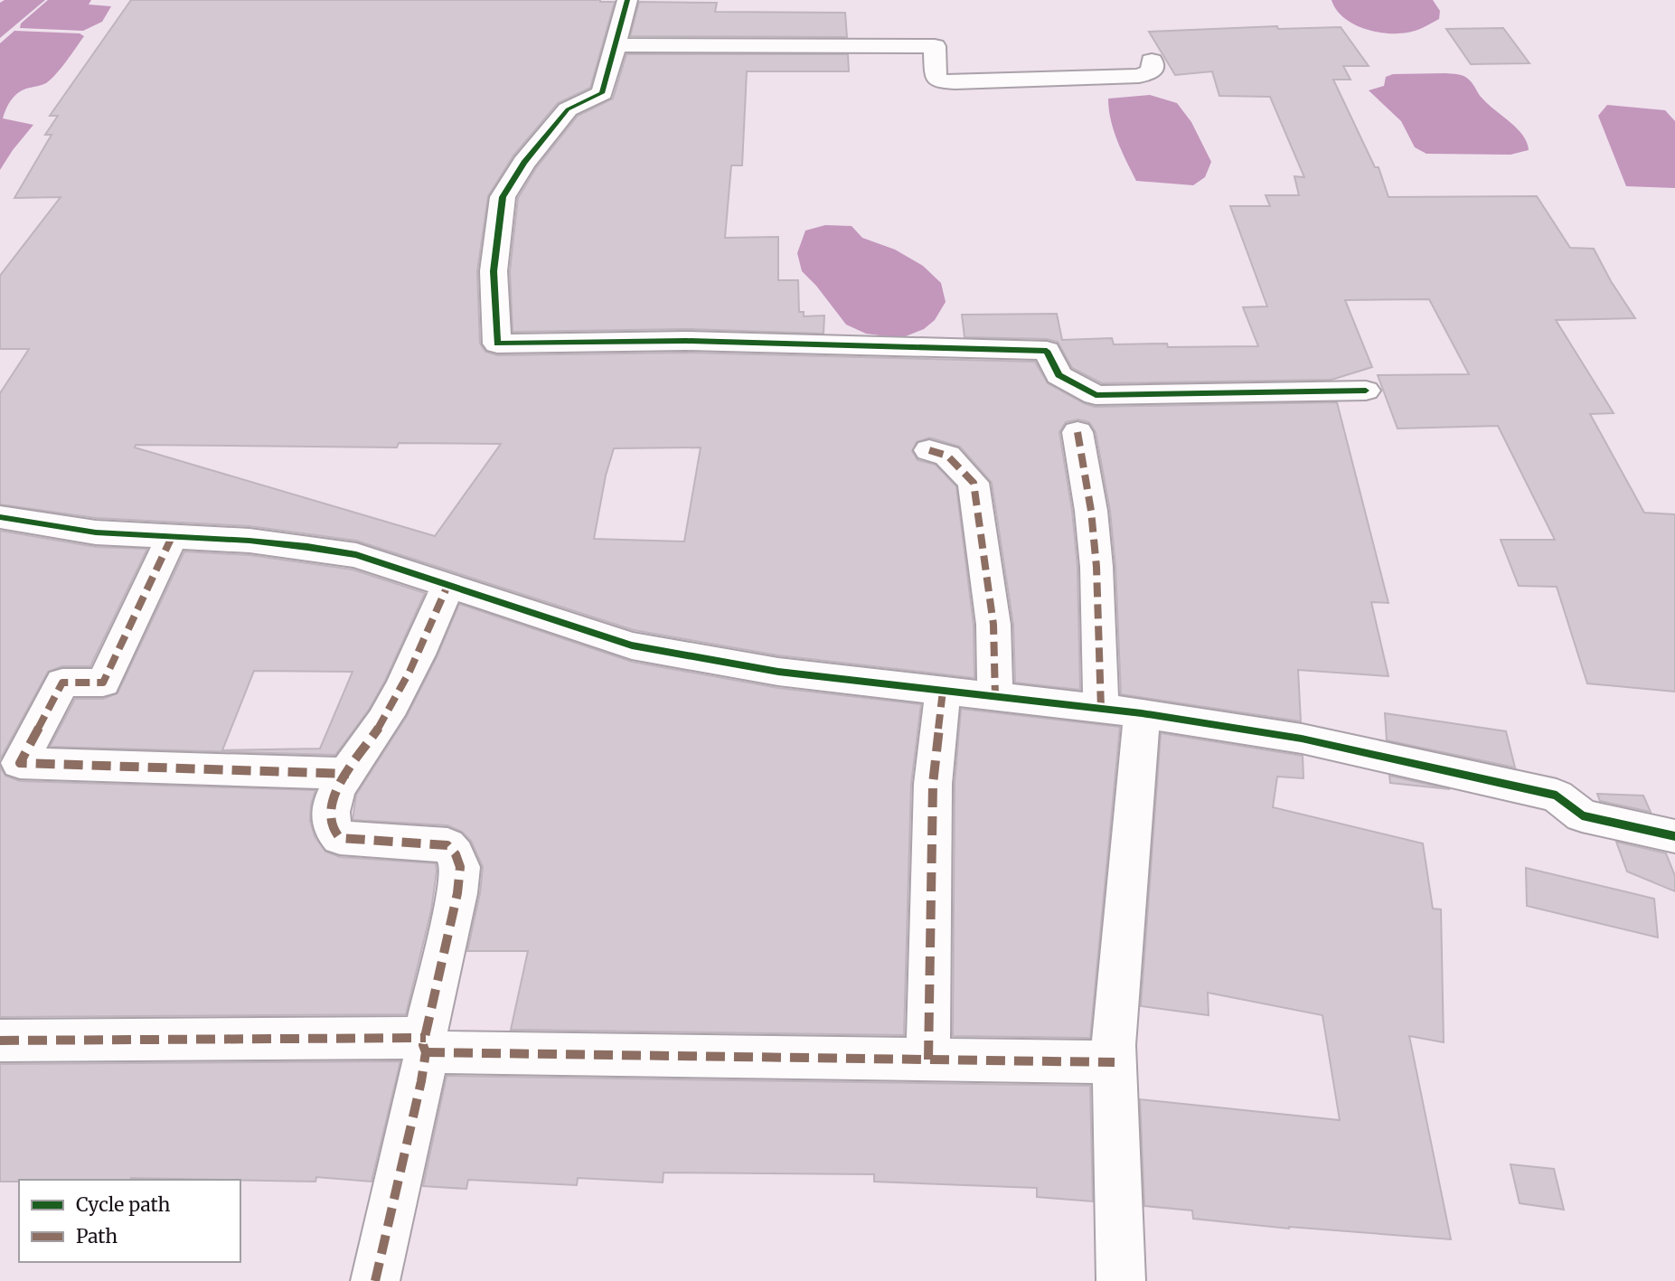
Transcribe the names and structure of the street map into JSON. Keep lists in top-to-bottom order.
{
  "legend": ["Cycle path", "Path"]
}
